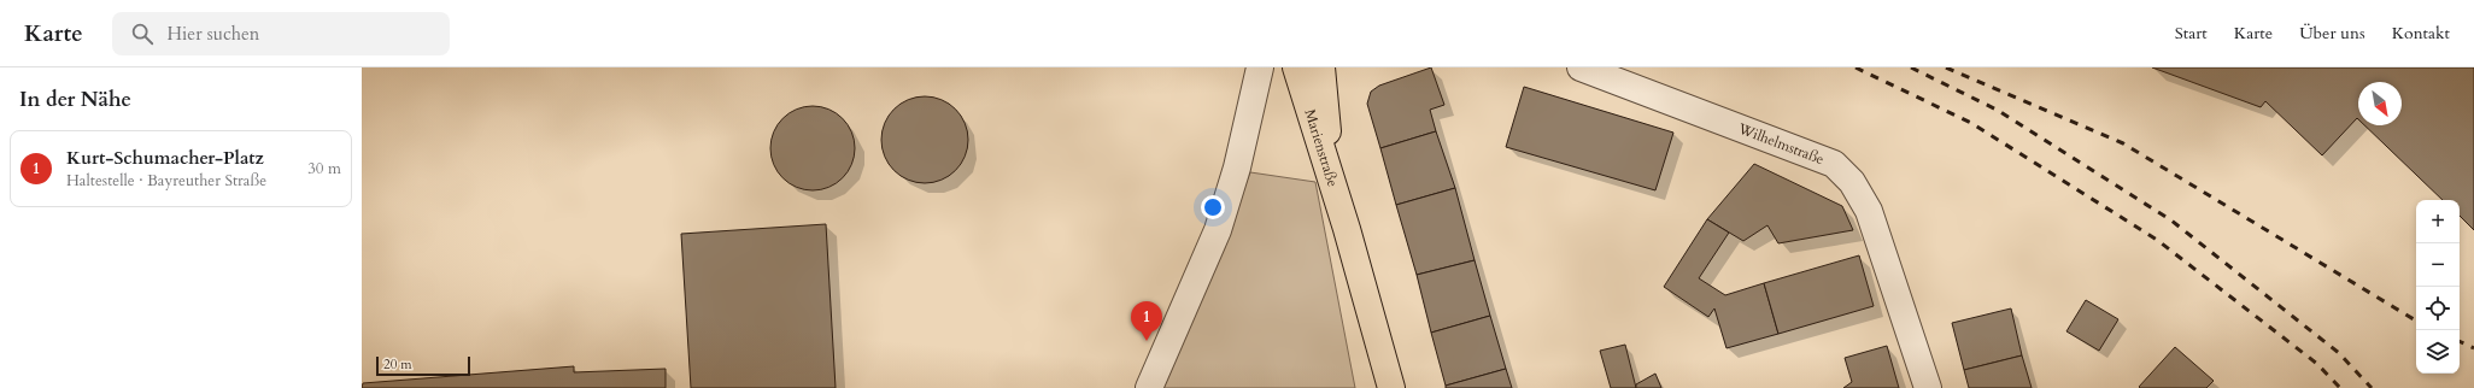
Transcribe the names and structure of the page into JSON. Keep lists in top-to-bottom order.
{
  "streets": {
    "main road": ["Marienstraße"],
    "street": ["Wilhelmstraße"]
  },
  "scale_bar": "20 m",
  "north": "bottom right",
  "page": {
    "header": "Karte",
    "search": "Hier suchen",
    "nav": [
      "Start",
      "Karte",
      "Über uns",
      "Kontakt"
    ],
    "heading": "In der Nähe",
    "list": [
      {
        "mark": "1",
        "name": "Kurt-Schumacher-Platz",
        "note": "Haltestelle · Bayreuther Straße",
        "value": "30 m"
      }
    ],
    "map_buttons": ["+", "−"],
    "pins": "1",
    "scale": "20 m"
  }
}
